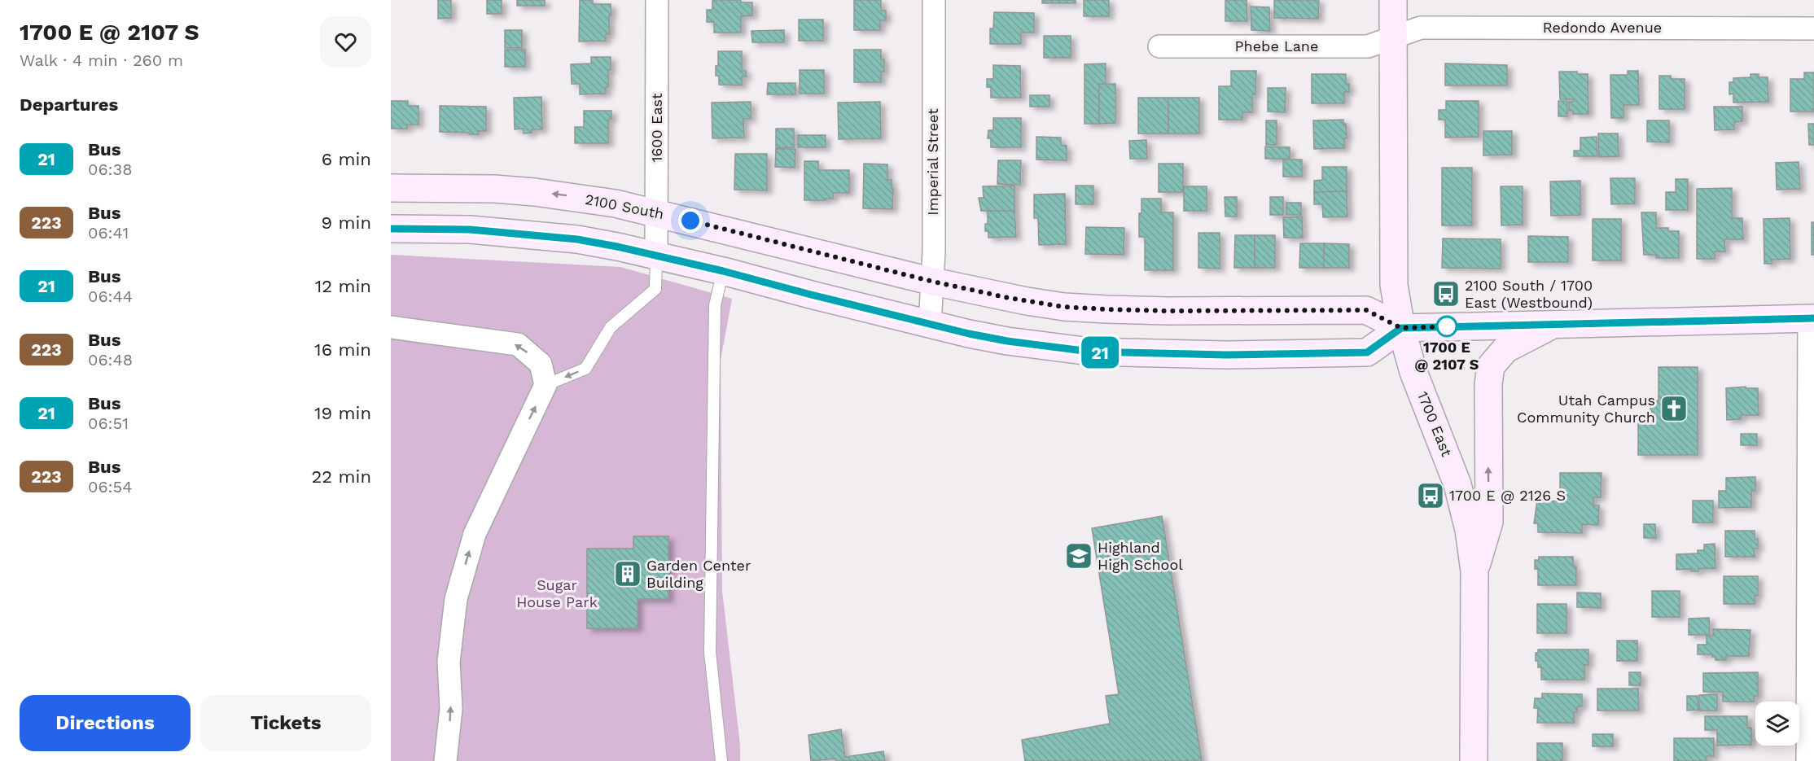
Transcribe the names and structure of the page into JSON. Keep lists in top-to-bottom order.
{
  "streets": {
    "main road": ["2100 South", "1700 East"],
    "street": [
      "Redondo Avenue",
      "Phebe Lane",
      "1600 East",
      "Imperial Street"
    ]
  },
  "crossings": [
    ["Redondo Avenue", "Phebe Lane"],
    ["Redondo Avenue", "1700 East"],
    ["Phebe Lane", "1700 East"],
    ["1600 East", "2100 South"],
    ["Imperial Street", "2100 South"],
    ["2100 South", "1700 East"]
  ],
  "parks": ["Sugar House Park"],
  "places": {
    "bus stop": ["2100 South / 1700 East (Westbound)", "1700 E @ 2126 S"],
    "other": ["1700 E @ 2107 S"],
    "church": ["Utah Campus Community Church"],
    "school or university": ["Highland High School"],
    "building": ["Garden Center Building"]
  },
  "lines": ["bus line 21"],
  "page": {
    "heading": [
      ["1700 E @ 2107 S", "Walk · 4 min · 260 m"],
      "Departures"
    ],
    "on_map": "21",
    "list": [
      {
        "mark": "21",
        "name": "Bus",
        "note": "06:38",
        "value": "6 min"
      },
      {
        "mark": "223",
        "name": "Bus",
        "note": "06:41",
        "value": "9 min"
      },
      {
        "mark": "21",
        "name": "Bus",
        "note": "06:44",
        "value": "12 min"
      },
      {
        "mark": "223",
        "name": "Bus",
        "note": "06:48",
        "value": "16 min"
      },
      {
        "mark": "21",
        "name": "Bus",
        "note": "06:51",
        "value": "19 min"
      },
      {
        "mark": "223",
        "name": "Bus",
        "note": "06:54",
        "value": "22 min"
      }
    ],
    "buttons": ["Directions", "Tickets"]
  }
}
